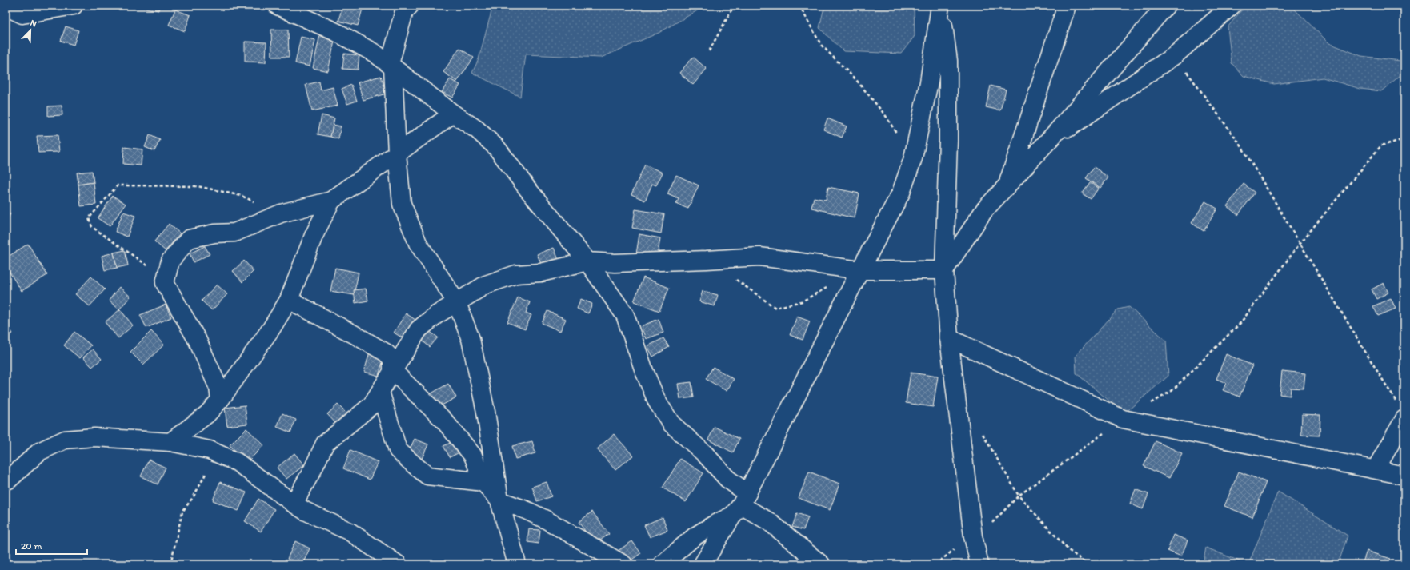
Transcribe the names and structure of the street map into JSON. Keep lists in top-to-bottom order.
{
  "scale_bar": "20 m",
  "north": "top right"
}
